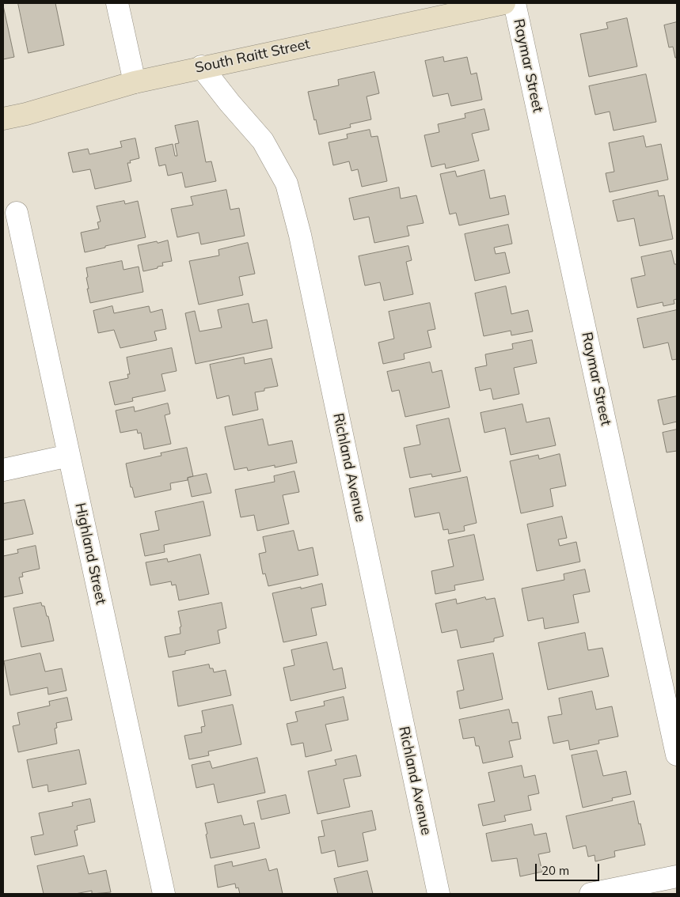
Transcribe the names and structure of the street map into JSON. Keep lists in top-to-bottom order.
{
  "streets": {
    "street": [
      "South Raitt Street",
      "Raymar Street",
      "Richland Avenue",
      "Highland Street"
    ]
  },
  "crossings": [
    ["South Raitt Street", "Richland Avenue"]
  ],
  "scale_bar": "20 m"
}
